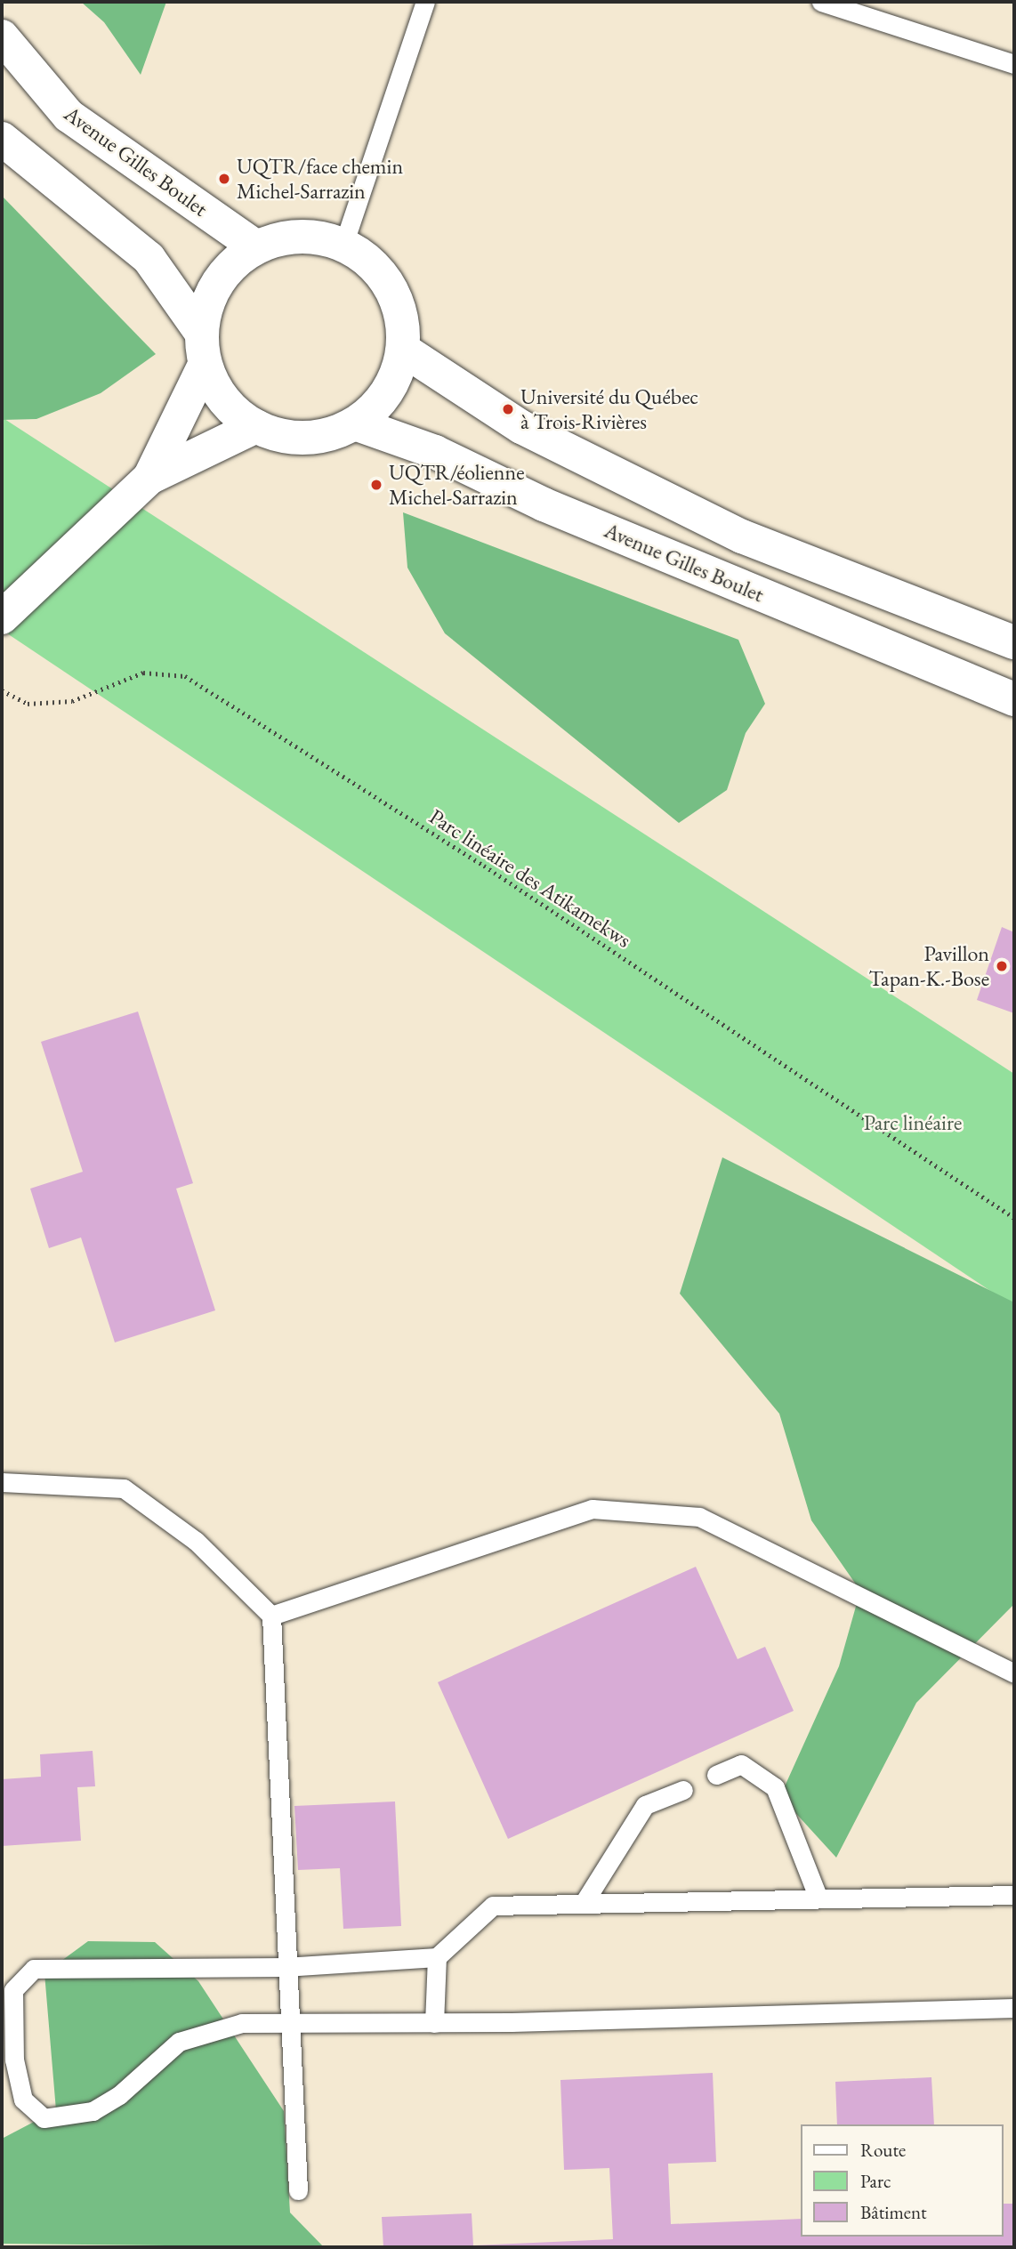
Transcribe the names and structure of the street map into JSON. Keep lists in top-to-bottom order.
{
  "streets": {
    "street": ["Avenue Gilles Boulet"],
    "path": ["Parc linéaire des Atikamekws"]
  },
  "parks": ["Parc linéaire"],
  "places": [
    "UQTR/face chemin Michel-Sarrazin",
    "Université du Québec à Trois-Rivières",
    "UQTR/éolienne Michel-Sarrazin",
    "Pavillon Tapan-K.-Bose"
  ],
  "legend": ["Route", "Parc", "Bâtiment"]
}
